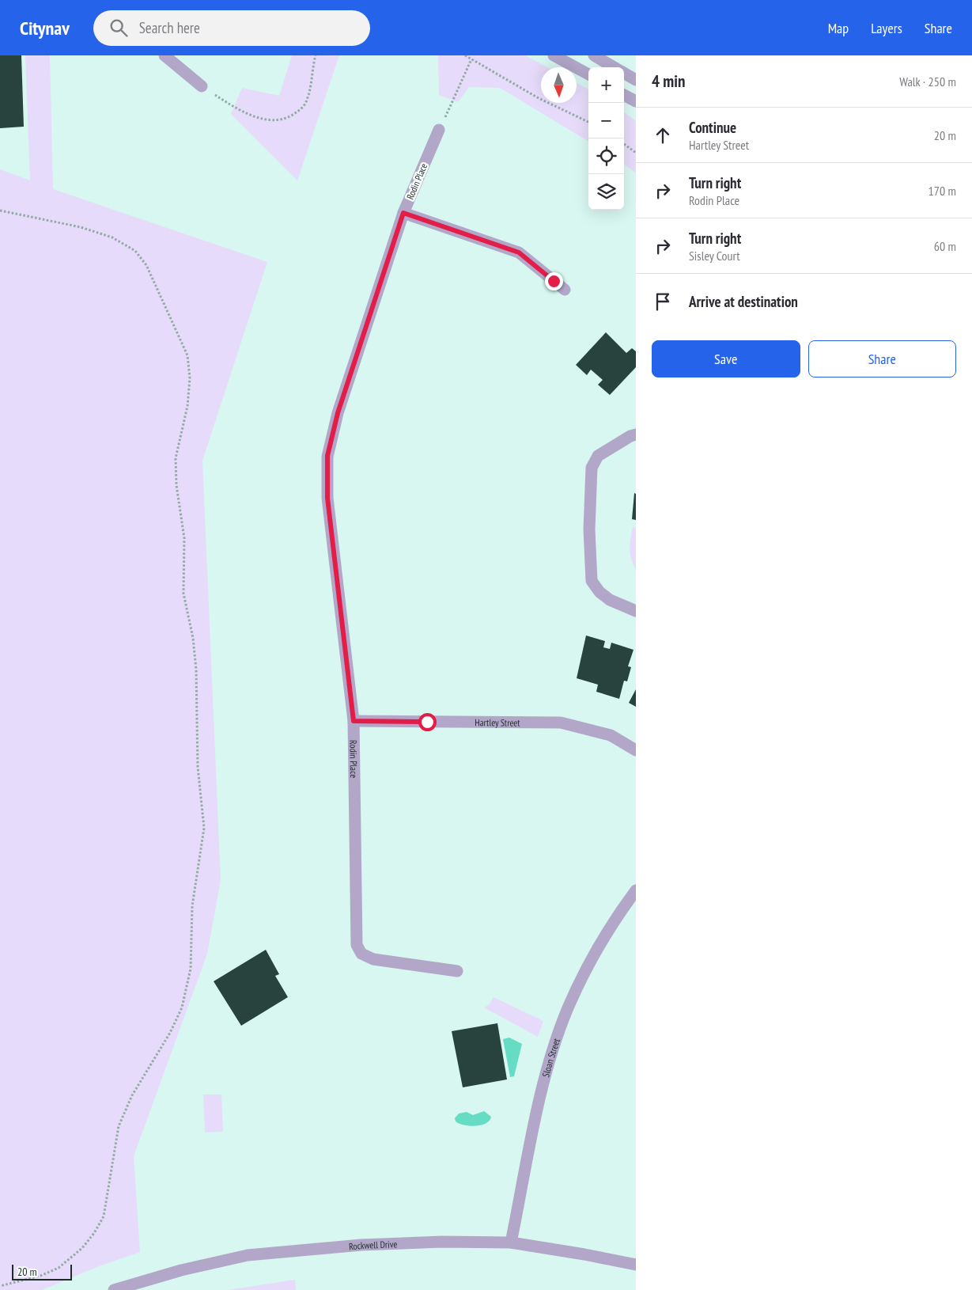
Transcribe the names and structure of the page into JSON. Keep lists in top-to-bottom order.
{
  "streets": {
    "street": [
      "Rodin Place",
      "Hartley Street",
      "Sloan Street",
      "Rockwell Drive"
    ]
  },
  "crossings": [
    ["Rodin Place", "Hartley Street"],
    ["Sloan Street", "Rockwell Drive"]
  ],
  "scale_bar": "20 m",
  "north": "bottom",
  "page": {
    "header": "Citynav",
    "search": "Search here",
    "nav": ["Map", "Layers", "Share"],
    "heading": ["4 min", "Walk · 250 m"],
    "map_buttons": ["+", "−"],
    "list": [
      ["Continue", "Hartley Street", "20 m"],
      ["Turn right", "Rodin Place", "170 m"],
      ["Turn right", "Sisley Court", "60 m"],
      "Arrive at destination"
    ],
    "buttons": ["Save", "Share"],
    "scale": "20 m"
  }
}
